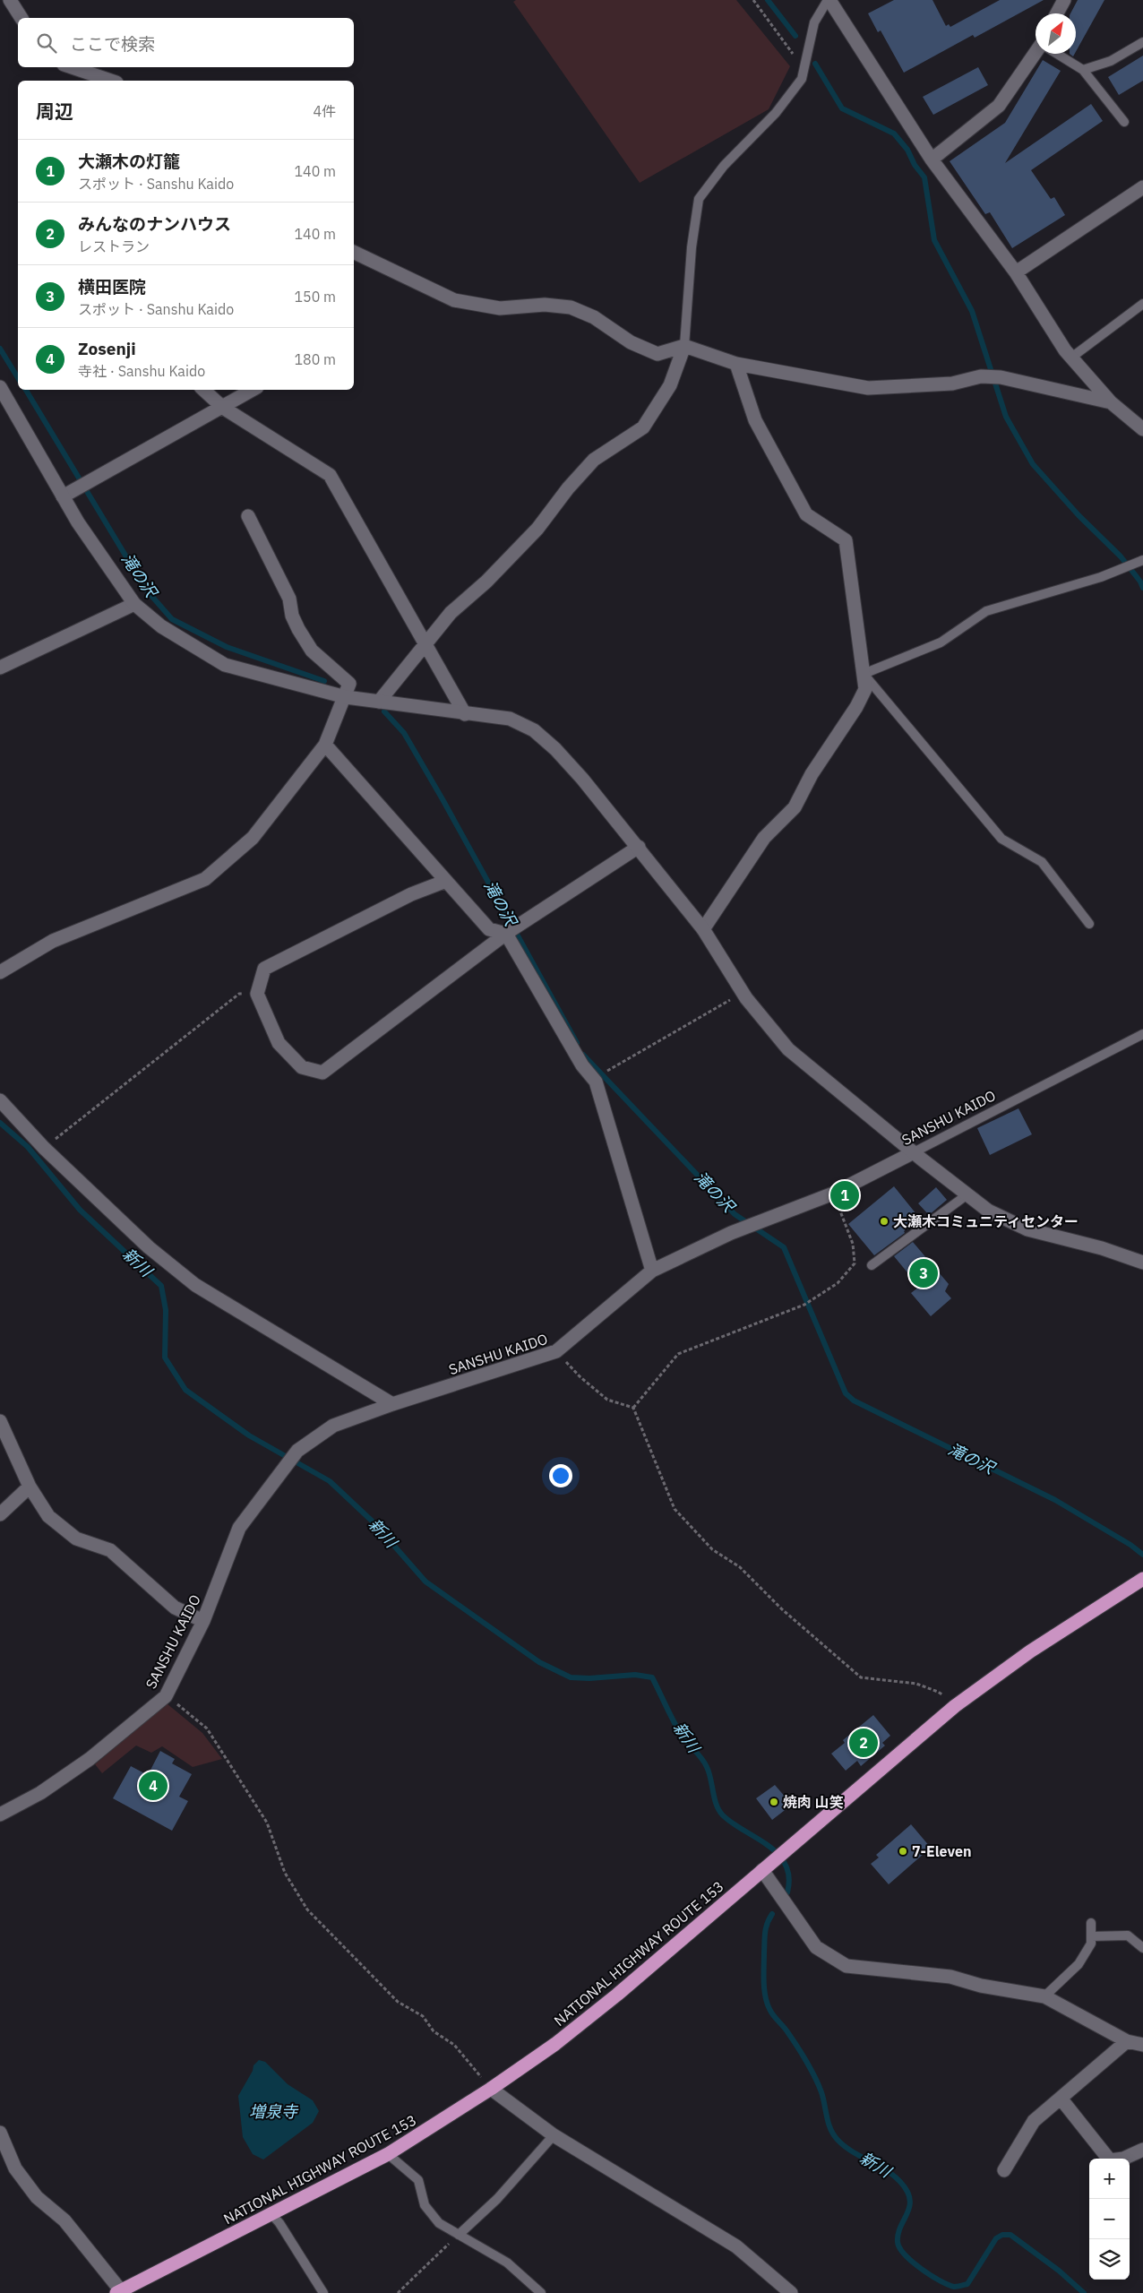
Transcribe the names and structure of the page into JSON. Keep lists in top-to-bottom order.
{
  "streets": {
    "highway": ["NATIONAL HIGHWAY ROUTE 153"],
    "street": ["SANSHU KAIDO"]
  },
  "water": ["滝の沢", "新川", "増泉寺"],
  "places": ["大瀬木コミュニティセンター", "焼肉 山笑", "7-Eleven"],
  "north": "top right",
  "page": {
    "search": "ここで検索",
    "heading": ["周辺", "4件"],
    "list": [
      {
        "mark": "1",
        "name": "大瀬木の灯籠",
        "note": "スポット · Sanshu Kaido",
        "value": "140 m"
      },
      {
        "mark": "2",
        "name": "みんなのナンハウス",
        "note": "レストラン",
        "value": "140 m"
      },
      {
        "mark": "3",
        "name": "横田医院",
        "note": "スポット · Sanshu Kaido",
        "value": "150 m"
      },
      {
        "mark": "4",
        "name": "Zosenji",
        "note": "寺社 · Sanshu Kaido",
        "value": "180 m"
      }
    ],
    "pins": [
      "1",
      "3",
      "2",
      "4"
    ],
    "map_buttons": ["+", "−"]
  }
}
